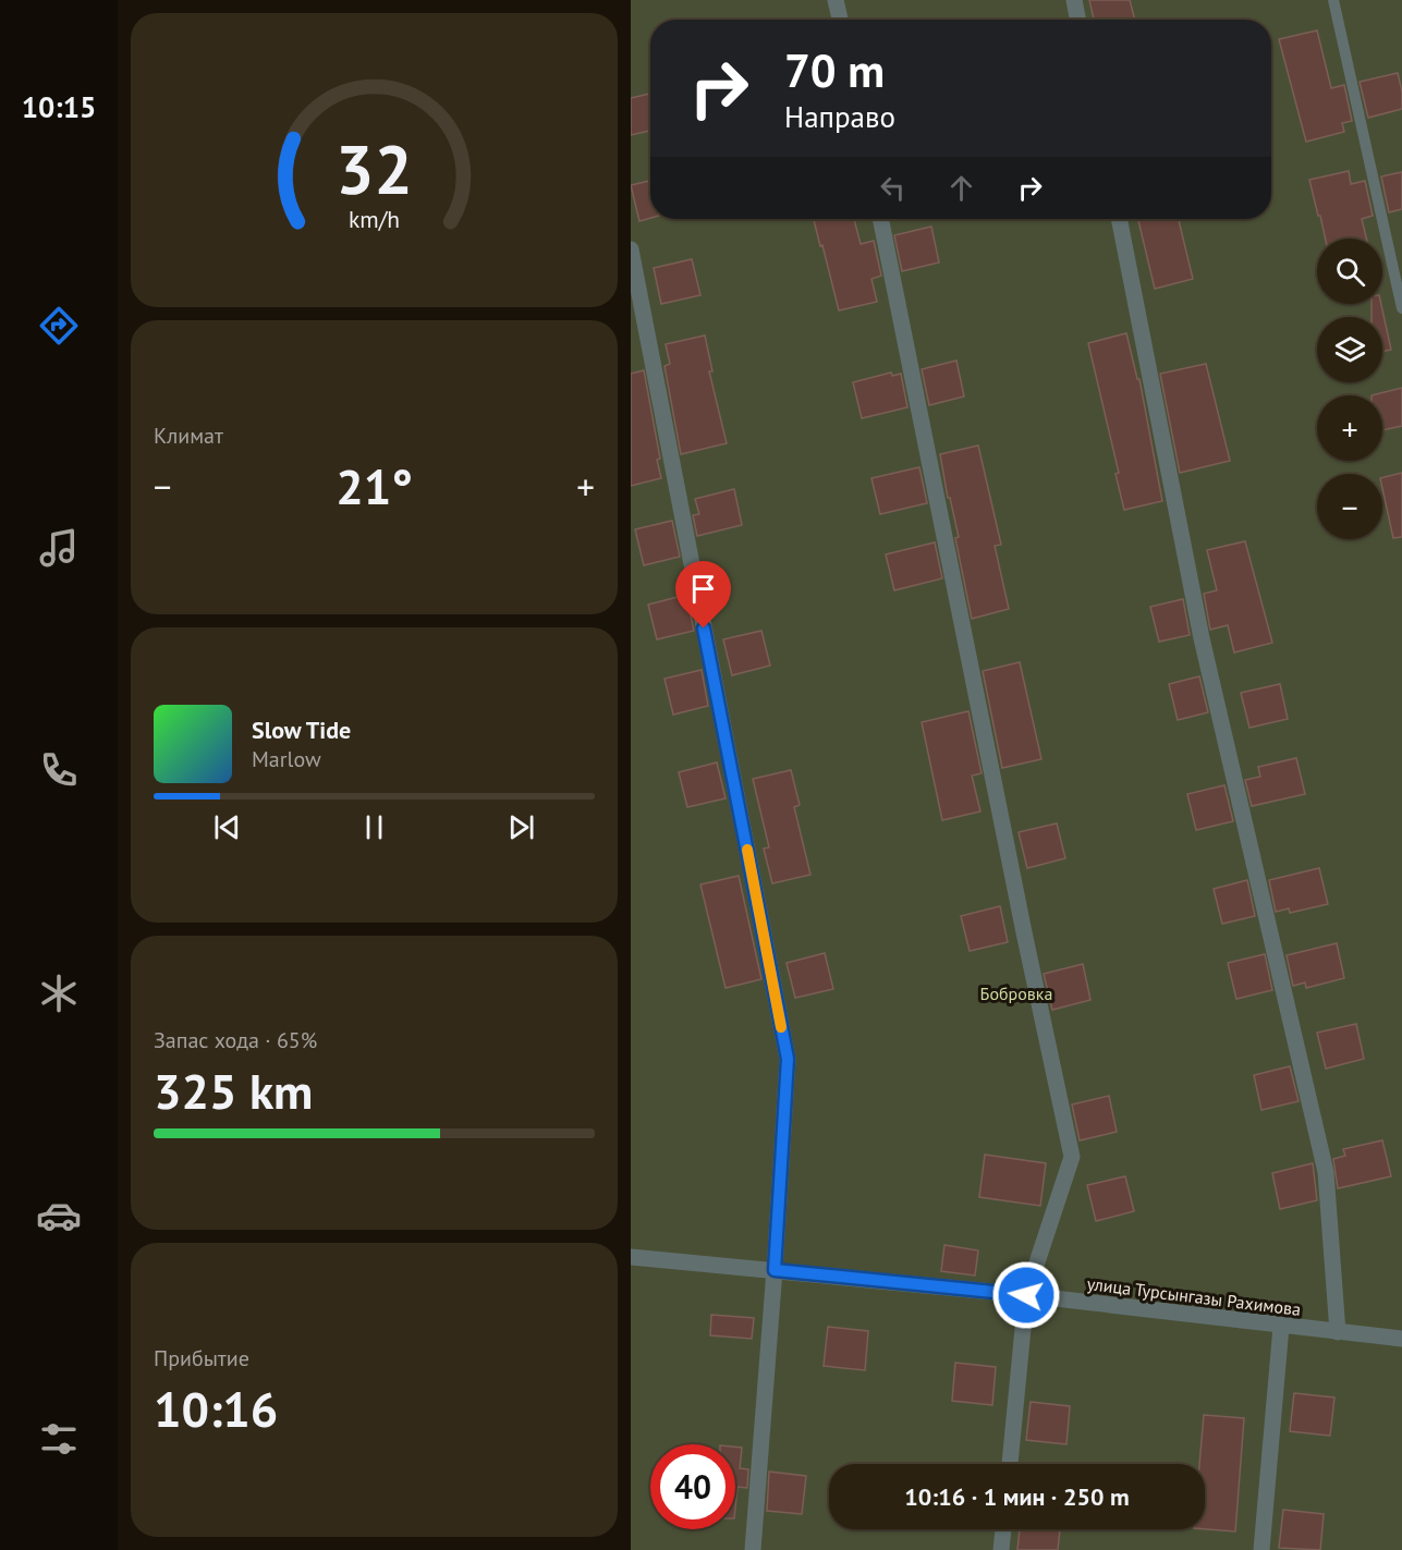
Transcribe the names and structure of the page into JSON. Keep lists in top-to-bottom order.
{
  "streets": {
    "street": ["улица Турсынгазы Рахимова"]
  },
  "parks": ["Бобровка"],
  "page": {
    "tabs": "10:15",
    "turn": ["70 m", "Направо"],
    "map_buttons": ["+", "−"],
    "tile": [
      "Климат",
      ["Запас хода · 65%", "325 km"],
      ["Прибытие", "10:16"]
    ],
    "heat": ["−", "21°", "+"],
    "song": ["Slow Tide", "Marlow"],
    "limit": "40",
    "trip": "10:16 · 1 мин · 250 m",
    "gauge": ["32", "km/h"]
  }
}
